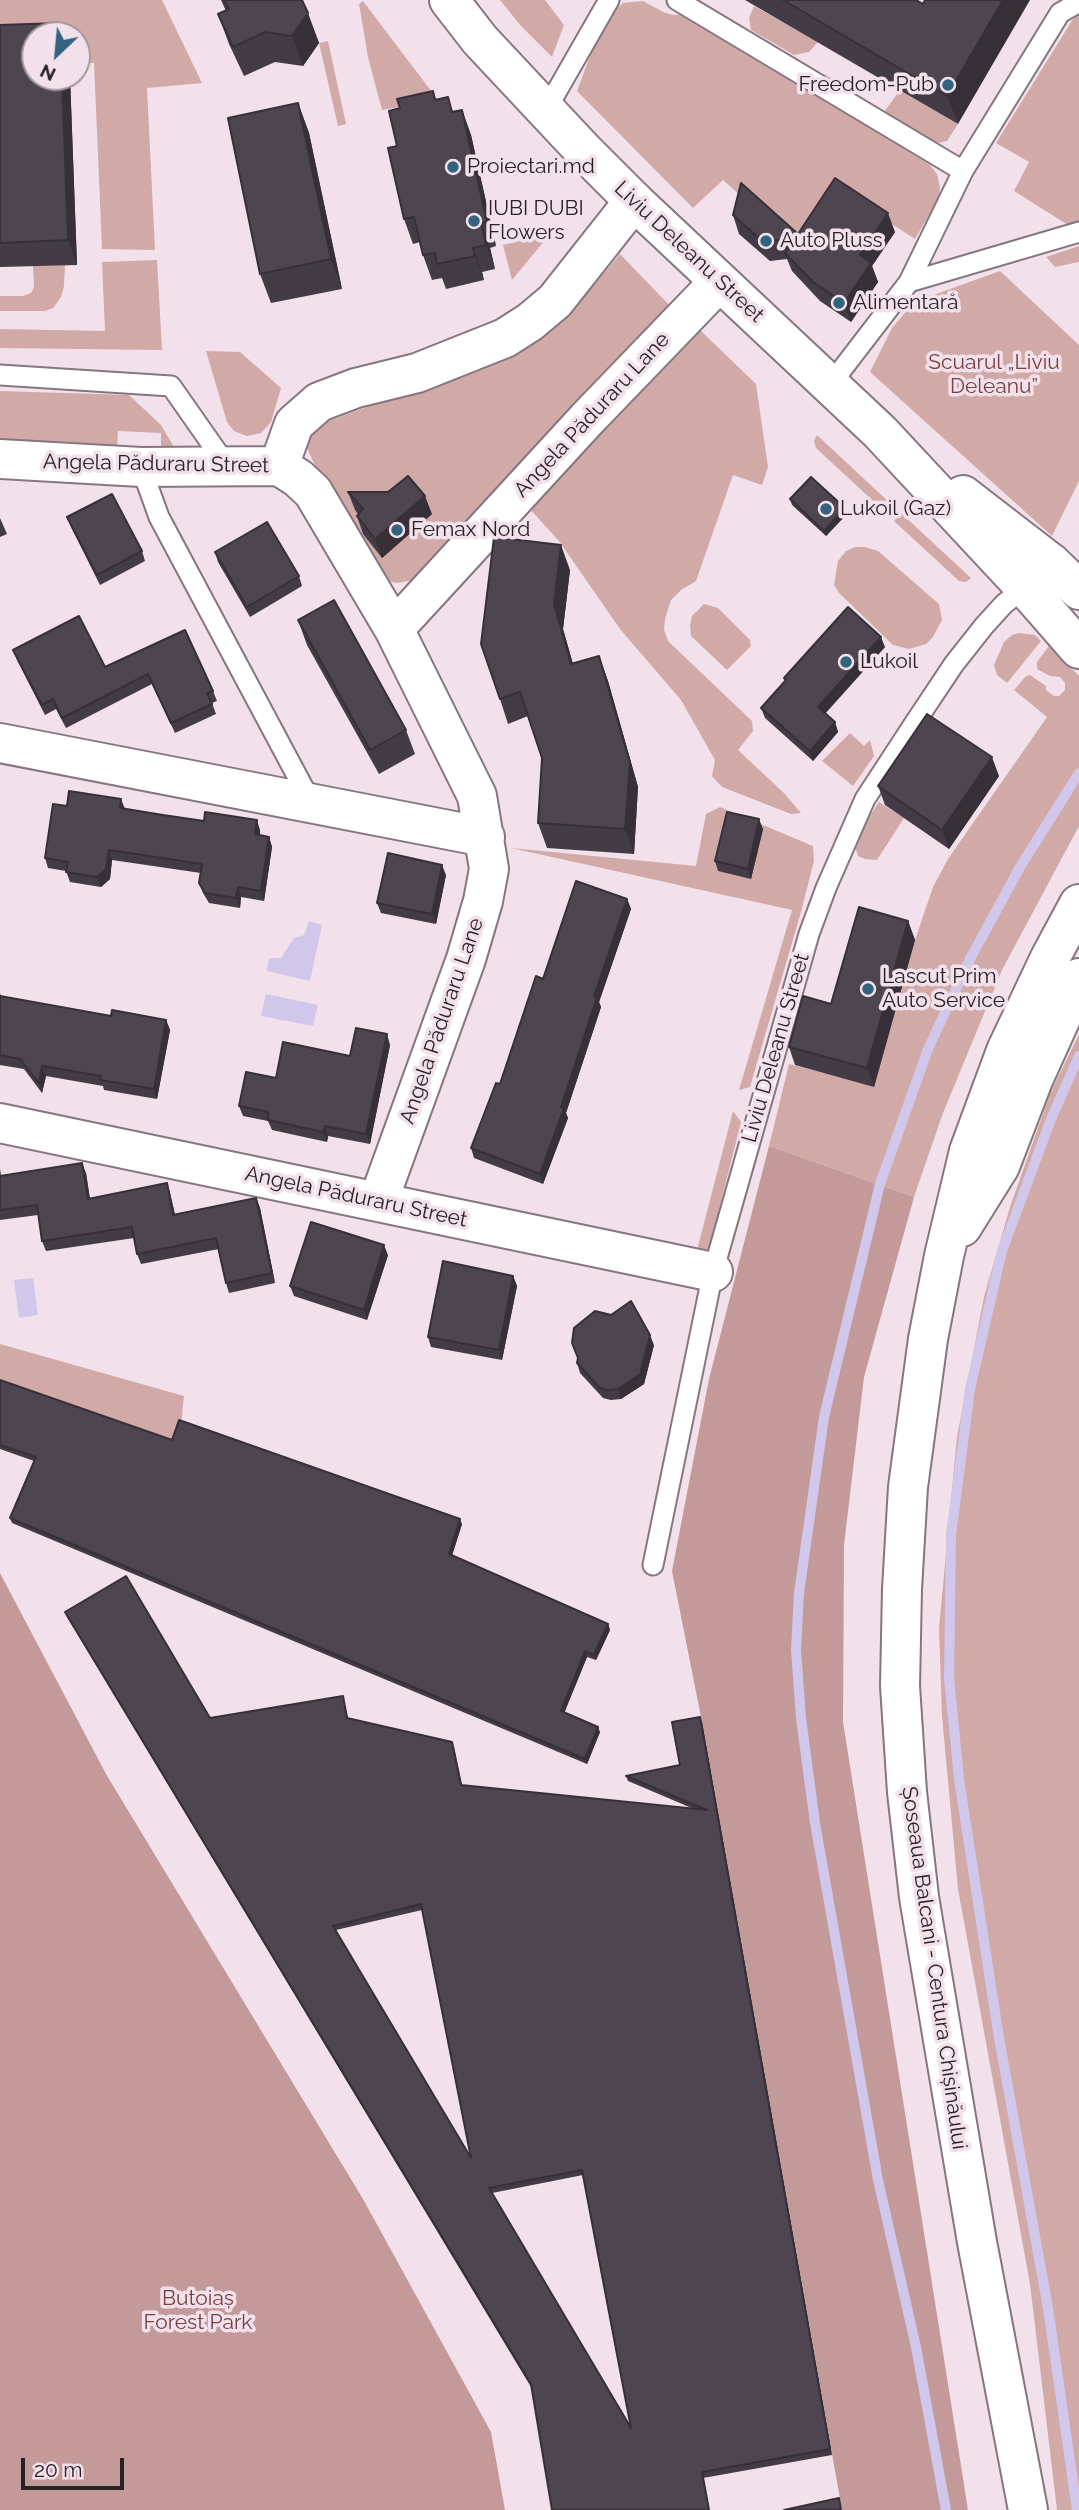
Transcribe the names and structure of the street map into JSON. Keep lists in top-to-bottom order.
{
  "streets": {
    "main road": [
      "Liviu Deleanu Street",
      "Angela Păduraru Lane",
      "Angela Păduraru Street",
      "Șoseaua Balcani - Centura Chișinăului"
    ]
  },
  "crossings": [
    ["Liviu Deleanu Street", "Angela Păduraru Lane"],
    ["Liviu Deleanu Street", "Angela Păduraru Street"],
    ["Angela Păduraru Lane", "Angela Păduraru Street"]
  ],
  "parks": ["Scuarul „Liviu Deleanu”", "Butoiaș Forest Park"],
  "places": [
    "Freedom-Pub",
    "Proiectari.md",
    "IUBI DUBI Flowers",
    "Auto Pluss",
    "Alimentară",
    "Lukoil (Gaz)",
    "Femax Nord",
    "Lukoil",
    "Lascut Prim Auto Service"
  ],
  "scale_bar": "20 m",
  "north": "bottom left"
}
